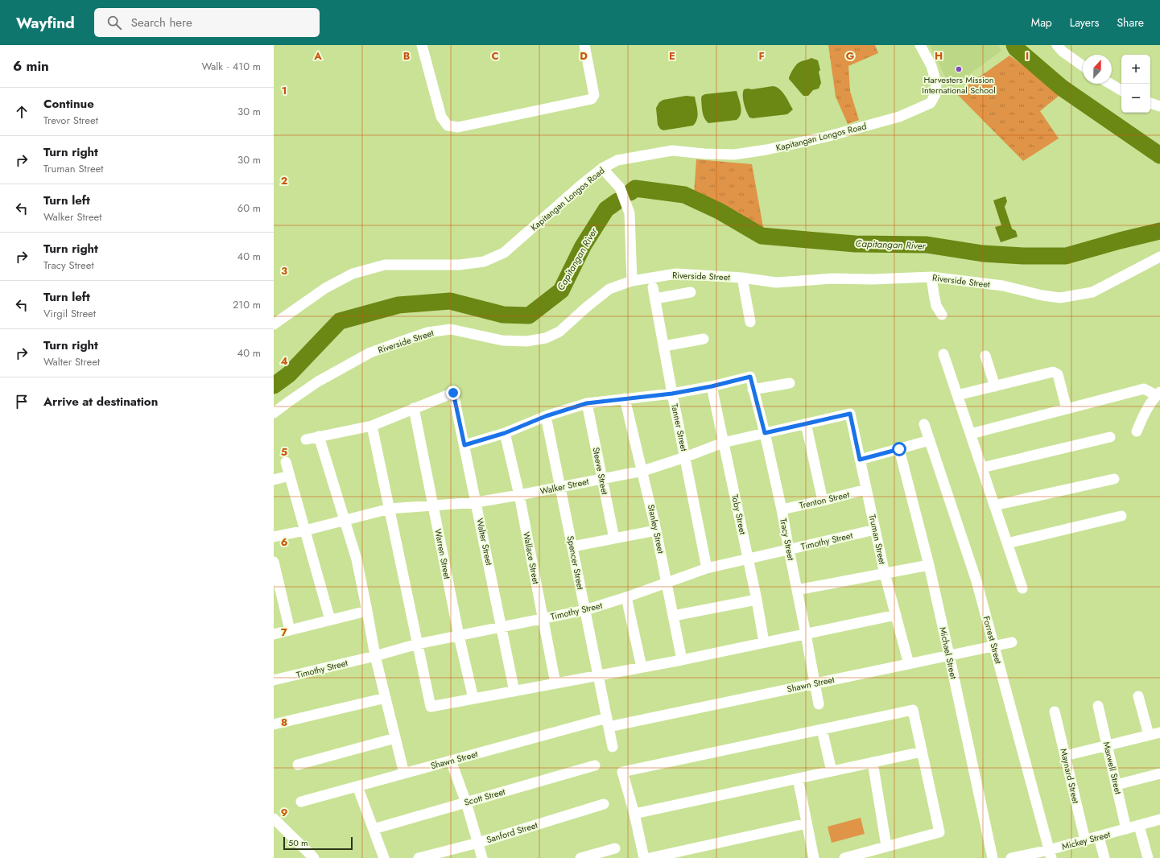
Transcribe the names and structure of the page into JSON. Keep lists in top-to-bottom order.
{
  "streets": {
    "street": [
      "Kapitangan Longos Road",
      "Riverside Street",
      "Tanner Street",
      "Steeve Street",
      "Walker Street",
      "Trenton Street",
      "Toby Street",
      "Stanley Street",
      "Tracy Street",
      "Truman Street",
      "Timothy Street",
      "Walter Street",
      "Warren Street",
      "Wallace Street",
      "Spencer Street",
      "Forrest Street",
      "Michael Street",
      "Shawn Street",
      "Maxwell Street",
      "Maynard Street",
      "Scott Street",
      "Sanford Street",
      "Mickey Street"
    ]
  },
  "crossings": [
    ["Tanner Street", "Walker Street"],
    ["Tanner Street", "Timothy Street"],
    ["Steeve Street", "Walker Street"],
    ["Walker Street", "Toby Street"],
    ["Walker Street", "Stanley Street"],
    ["Walker Street", "Tracy Street"],
    ["Walker Street", "Truman Street"],
    ["Walker Street", "Walter Street"],
    ["Walker Street", "Warren Street"],
    ["Walker Street", "Wallace Street"],
    ["Walker Street", "Spencer Street"],
    ["Trenton Street", "Tracy Street"],
    ["Trenton Street", "Truman Street"],
    ["Toby Street", "Tracy Street"],
    ["Toby Street", "Timothy Street"],
    ["Stanley Street", "Timothy Street"],
    ["Tracy Street", "Timothy Street"],
    ["Tracy Street", "Shawn Street"],
    ["Truman Street", "Timothy Street"],
    ["Truman Street", "Shawn Street"],
    ["Timothy Street", "Walter Street"],
    ["Timothy Street", "Warren Street"],
    ["Timothy Street", "Wallace Street"],
    ["Timothy Street", "Spencer Street"],
    ["Walter Street", "Warren Street"],
    ["Spencer Street", "Shawn Street"],
    ["Forrest Street", "Shawn Street"],
    ["Forrest Street", "Mickey Street"],
    ["Michael Street", "Shawn Street"],
    ["Maxwell Street", "Mickey Street"],
    ["Maynard Street", "Mickey Street"]
  ],
  "water": ["Capitangan River"],
  "places": ["Harvesters Mission International School"],
  "scale_bar": "50 m",
  "north": "top",
  "page": {
    "header": "Wayfind",
    "search": "Search here",
    "nav": ["Map", "Layers", "Share"],
    "heading": ["6 min", "Walk · 410 m"],
    "map_buttons": ["+", "−"],
    "list": [
      ["Continue", "Trevor Street", "30 m"],
      ["Turn right", "Truman Street", "30 m"],
      ["Turn left", "Walker Street", "60 m"],
      ["Turn right", "Tracy Street", "40 m"],
      ["Turn left", "Virgil Street", "210 m"],
      ["Turn right", "Walter Street", "40 m"],
      "Arrive at destination"
    ],
    "scale": "50 m"
  },
  "grid": {
    "columns": [
      "A",
      "B",
      "C",
      "D",
      "E",
      "F",
      "G",
      "H",
      "I"
    ],
    "rows": [
      "1",
      "2",
      "3",
      "4",
      "5",
      "6",
      "7",
      "8",
      "9"
    ]
  }
}
